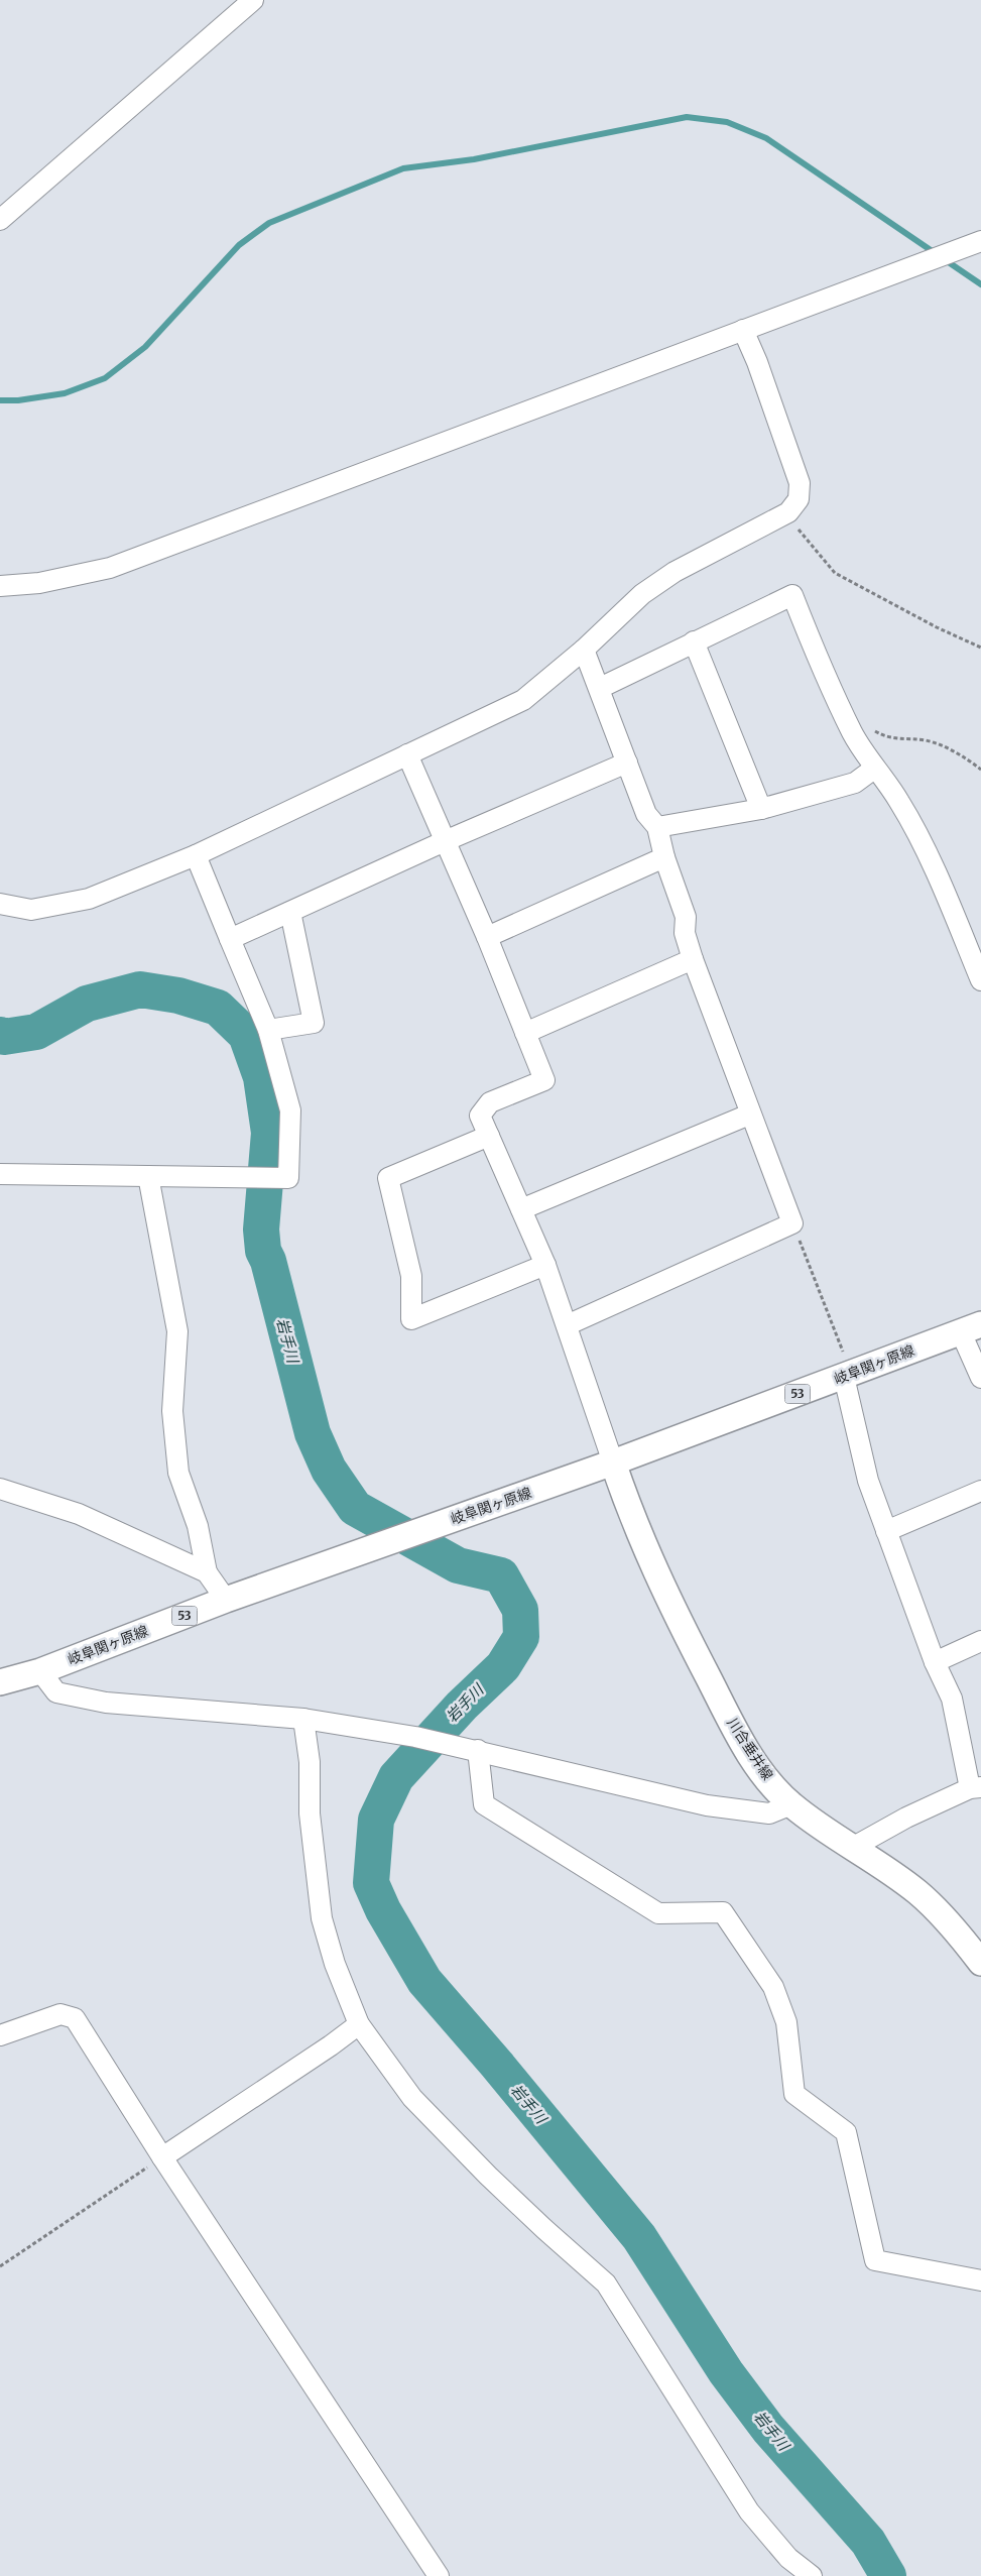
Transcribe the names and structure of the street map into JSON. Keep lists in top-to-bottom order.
{
  "streets": {
    "main road": ["岐阜関ヶ原線", "53", "川合垂井線"]
  },
  "crossings": [
    ["岐阜関ヶ原線", "川合垂井線"]
  ],
  "water": ["岩手川"]
}
